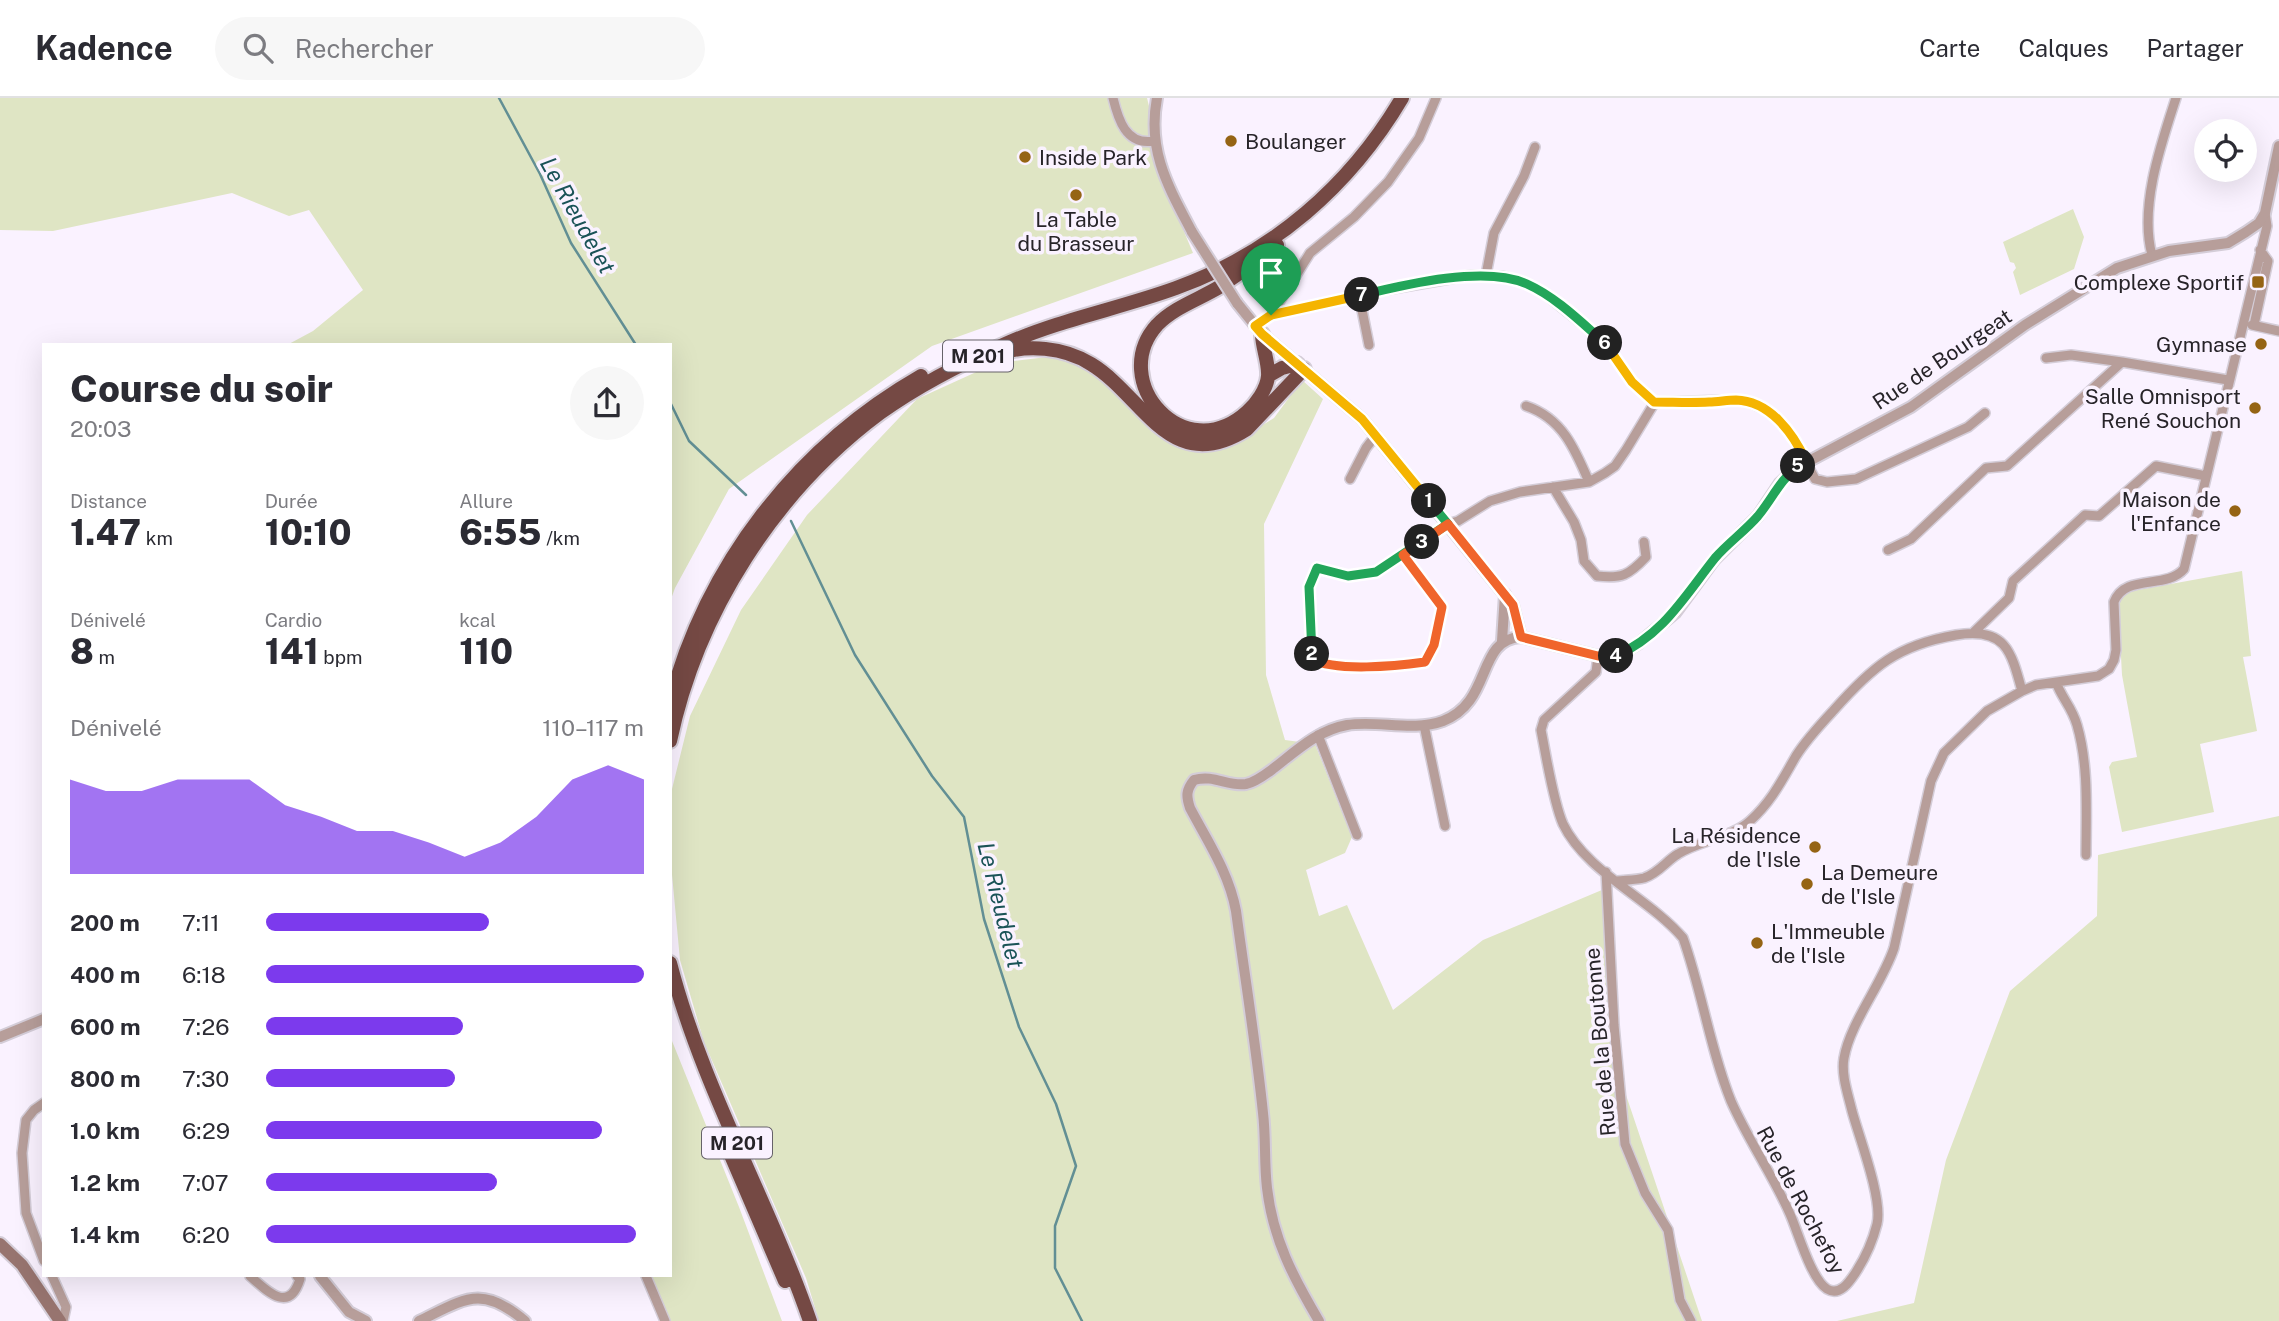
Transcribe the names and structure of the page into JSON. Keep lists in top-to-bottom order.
{
  "streets": {
    "highway": ["M 201"],
    "street": ["Rue de Bourgeat", "Rue de la Boutonne", "Rue de Rochefoy"]
  },
  "crossings": [
    ["Rue de Bourgeat", "Rue de Rochefoy"],
    ["Rue de la Boutonne", "Rue de Rochefoy"]
  ],
  "water": ["Le Rieudelet"],
  "places": {
    "other": [
      "Boulanger",
      "Inside Park",
      "La Table du Brasseur",
      "Gymnase",
      "Salle Omnisport René Souchon",
      "Maison de l'Enfance",
      "La Résidence de l'Isle",
      "La Demeure de l'Isle",
      "L'Immeuble de l'Isle"
    ],
    "transit": ["Complexe Sportif"]
  },
  "page": {
    "header": "Kadence",
    "search": "Rechercher",
    "nav": ["Carte", "Calques", "Partager"],
    "pins": [
      "7",
      "6",
      "5",
      "1",
      "3",
      "2",
      "4"
    ],
    "heading": ["Course du soir", "20:03"],
    "stats": [
      ["Distance", "1.47 km"],
      ["Durée", "10:10"],
      ["Allure", "6:55 /km"],
      ["Dénivelé", "8 m"],
      ["Cardio", "141 bpm"],
      ["kcal", "110"]
    ],
    "chart": ["Dénivelé", "110–117 m"],
    "list": [
      {
        "name": "200 m",
        "note": "7:11"
      },
      {
        "name": "400 m",
        "note": "6:18"
      },
      {
        "name": "600 m",
        "note": "7:26"
      },
      {
        "name": "800 m",
        "note": "7:30"
      },
      {
        "name": "1.0 km",
        "note": "6:29"
      },
      {
        "name": "1.2 km",
        "note": "7:07"
      },
      {
        "name": "1.4 km",
        "note": "6:20"
      }
    ]
  }
}
